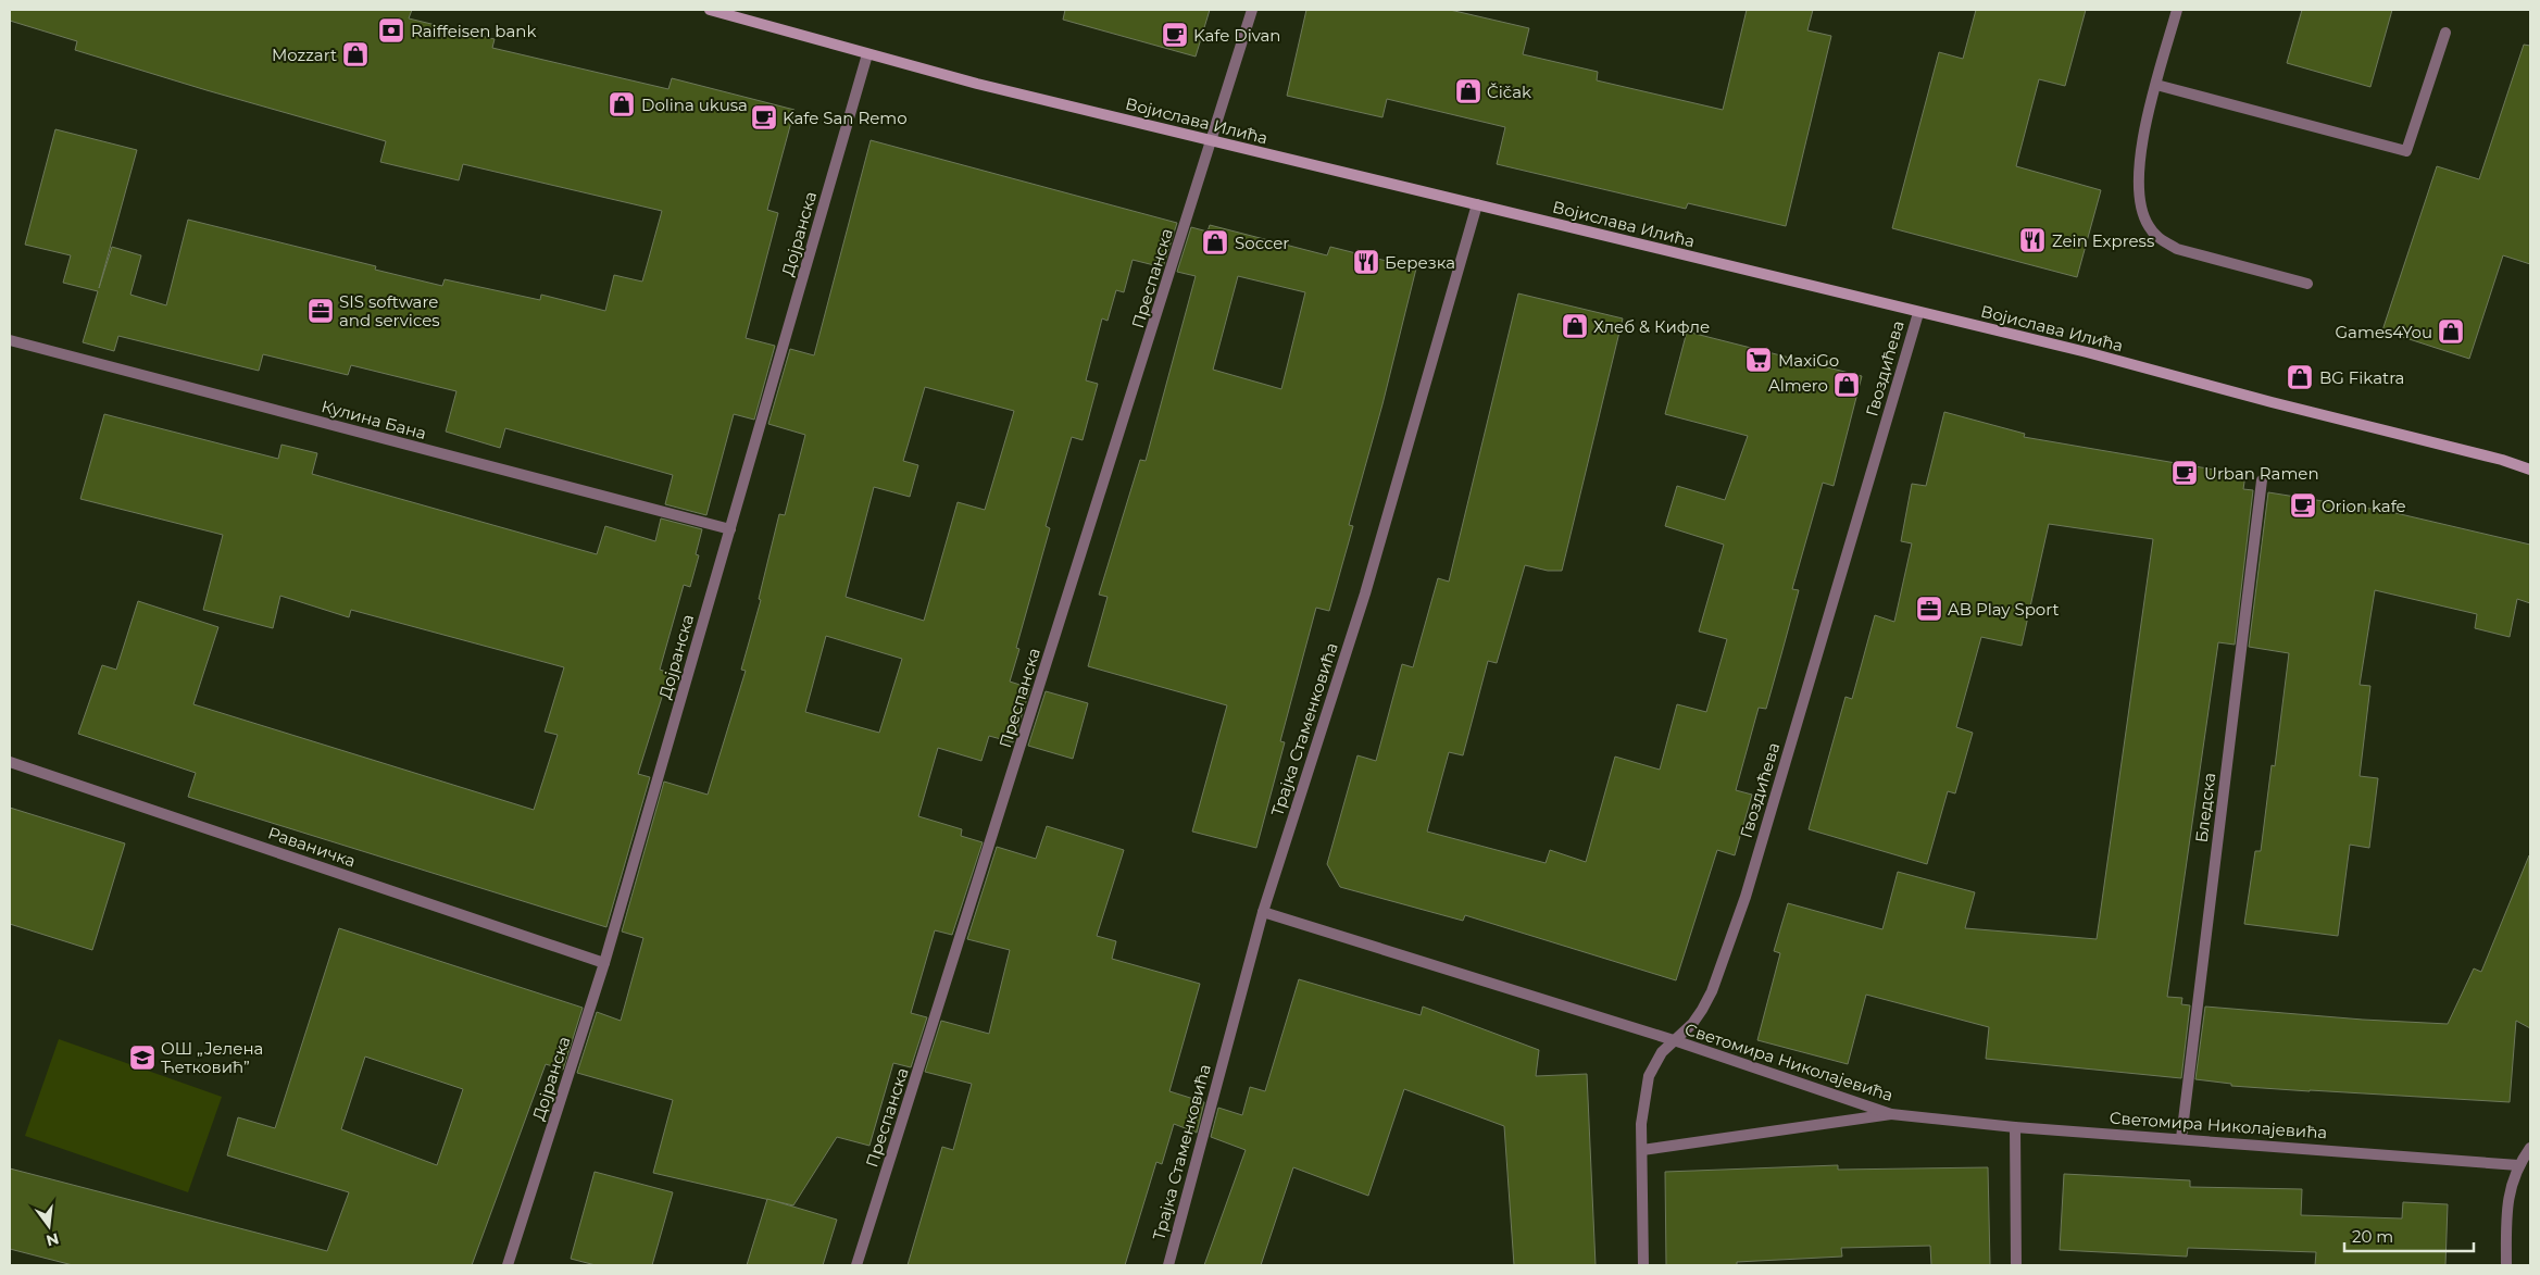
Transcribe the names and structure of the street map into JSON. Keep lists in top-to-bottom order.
{
  "streets": {
    "main road": ["Војислава Илића"],
    "street": [
      "Дојранска",
      "Преспанска",
      "Гвоздићева",
      "Кулина Бана",
      "Трајка Стаменковића",
      "Бледска",
      "Раваничка",
      "Светомира Николајевића"
    ]
  },
  "crossings": [
    ["Војислава Илића", "Дојранска"],
    ["Војислава Илића", "Преспанска"],
    ["Војислава Илића", "Гвоздићева"],
    ["Војислава Илића", "Трајка Стаменковића"],
    ["Дојранска", "Кулина Бана"],
    ["Дојранска", "Раваничка"],
    ["Гвоздићева", "Светомира Николајевића"],
    ["Трајка Стаменковића", "Светомира Николајевића"],
    ["Бледска", "Светомира Николајевића"]
  ],
  "places": {
    "bank": ["Raiffeisen bank"],
    "cafe": [
      "Kafe Divan",
      "Kafe San Remo",
      "Urban Ramen",
      "Orion kafe"
    ],
    "shop": [
      "Mozzart",
      "Čičak",
      "Dolina ukusa",
      "Soccer",
      "Хлеб & Кифле",
      "Games4You",
      "BG Fikatra",
      "Almero"
    ],
    "restaurant": ["Zein Express", "Березка"],
    "office": ["SIS software and services", "AB Play Sport"],
    "supermarket": ["MaxiGo"],
    "school or university": ["ОШ „Јелена Ћетковић”"]
  },
  "scale_bar": "20 m",
  "north": "bottom"
}
